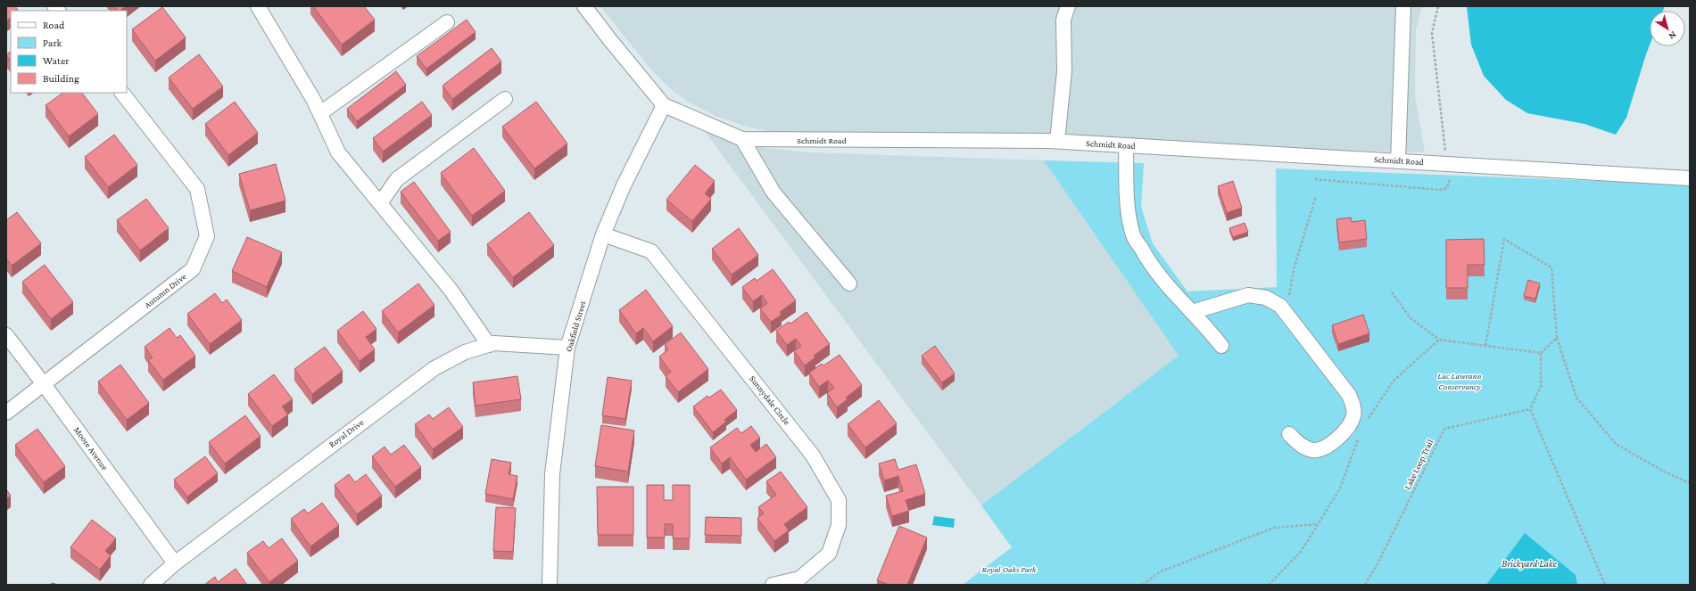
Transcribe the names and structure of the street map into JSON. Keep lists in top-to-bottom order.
{
  "streets": {
    "street": [
      "Schmidt Road",
      "Autumn Drive",
      "Oakfield Street",
      "Sunnydale Circle",
      "Royal Drive",
      "Moore Avenue"
    ],
    "path": ["Lake Loop Trail"]
  },
  "crossings": [
    ["Schmidt Road", "Oakfield Street"],
    ["Autumn Drive", "Moore Avenue"],
    ["Oakfield Street", "Sunnydale Circle"],
    ["Oakfield Street", "Royal Drive"],
    ["Royal Drive", "Moore Avenue"]
  ],
  "water": ["Brickyard Lake"],
  "parks": ["Lac Lawrann Conservancy", "Royal Oaks Park"],
  "legend": [
    "Road",
    "Park",
    "Water",
    "Building"
  ],
  "north": "bottom right"
}
